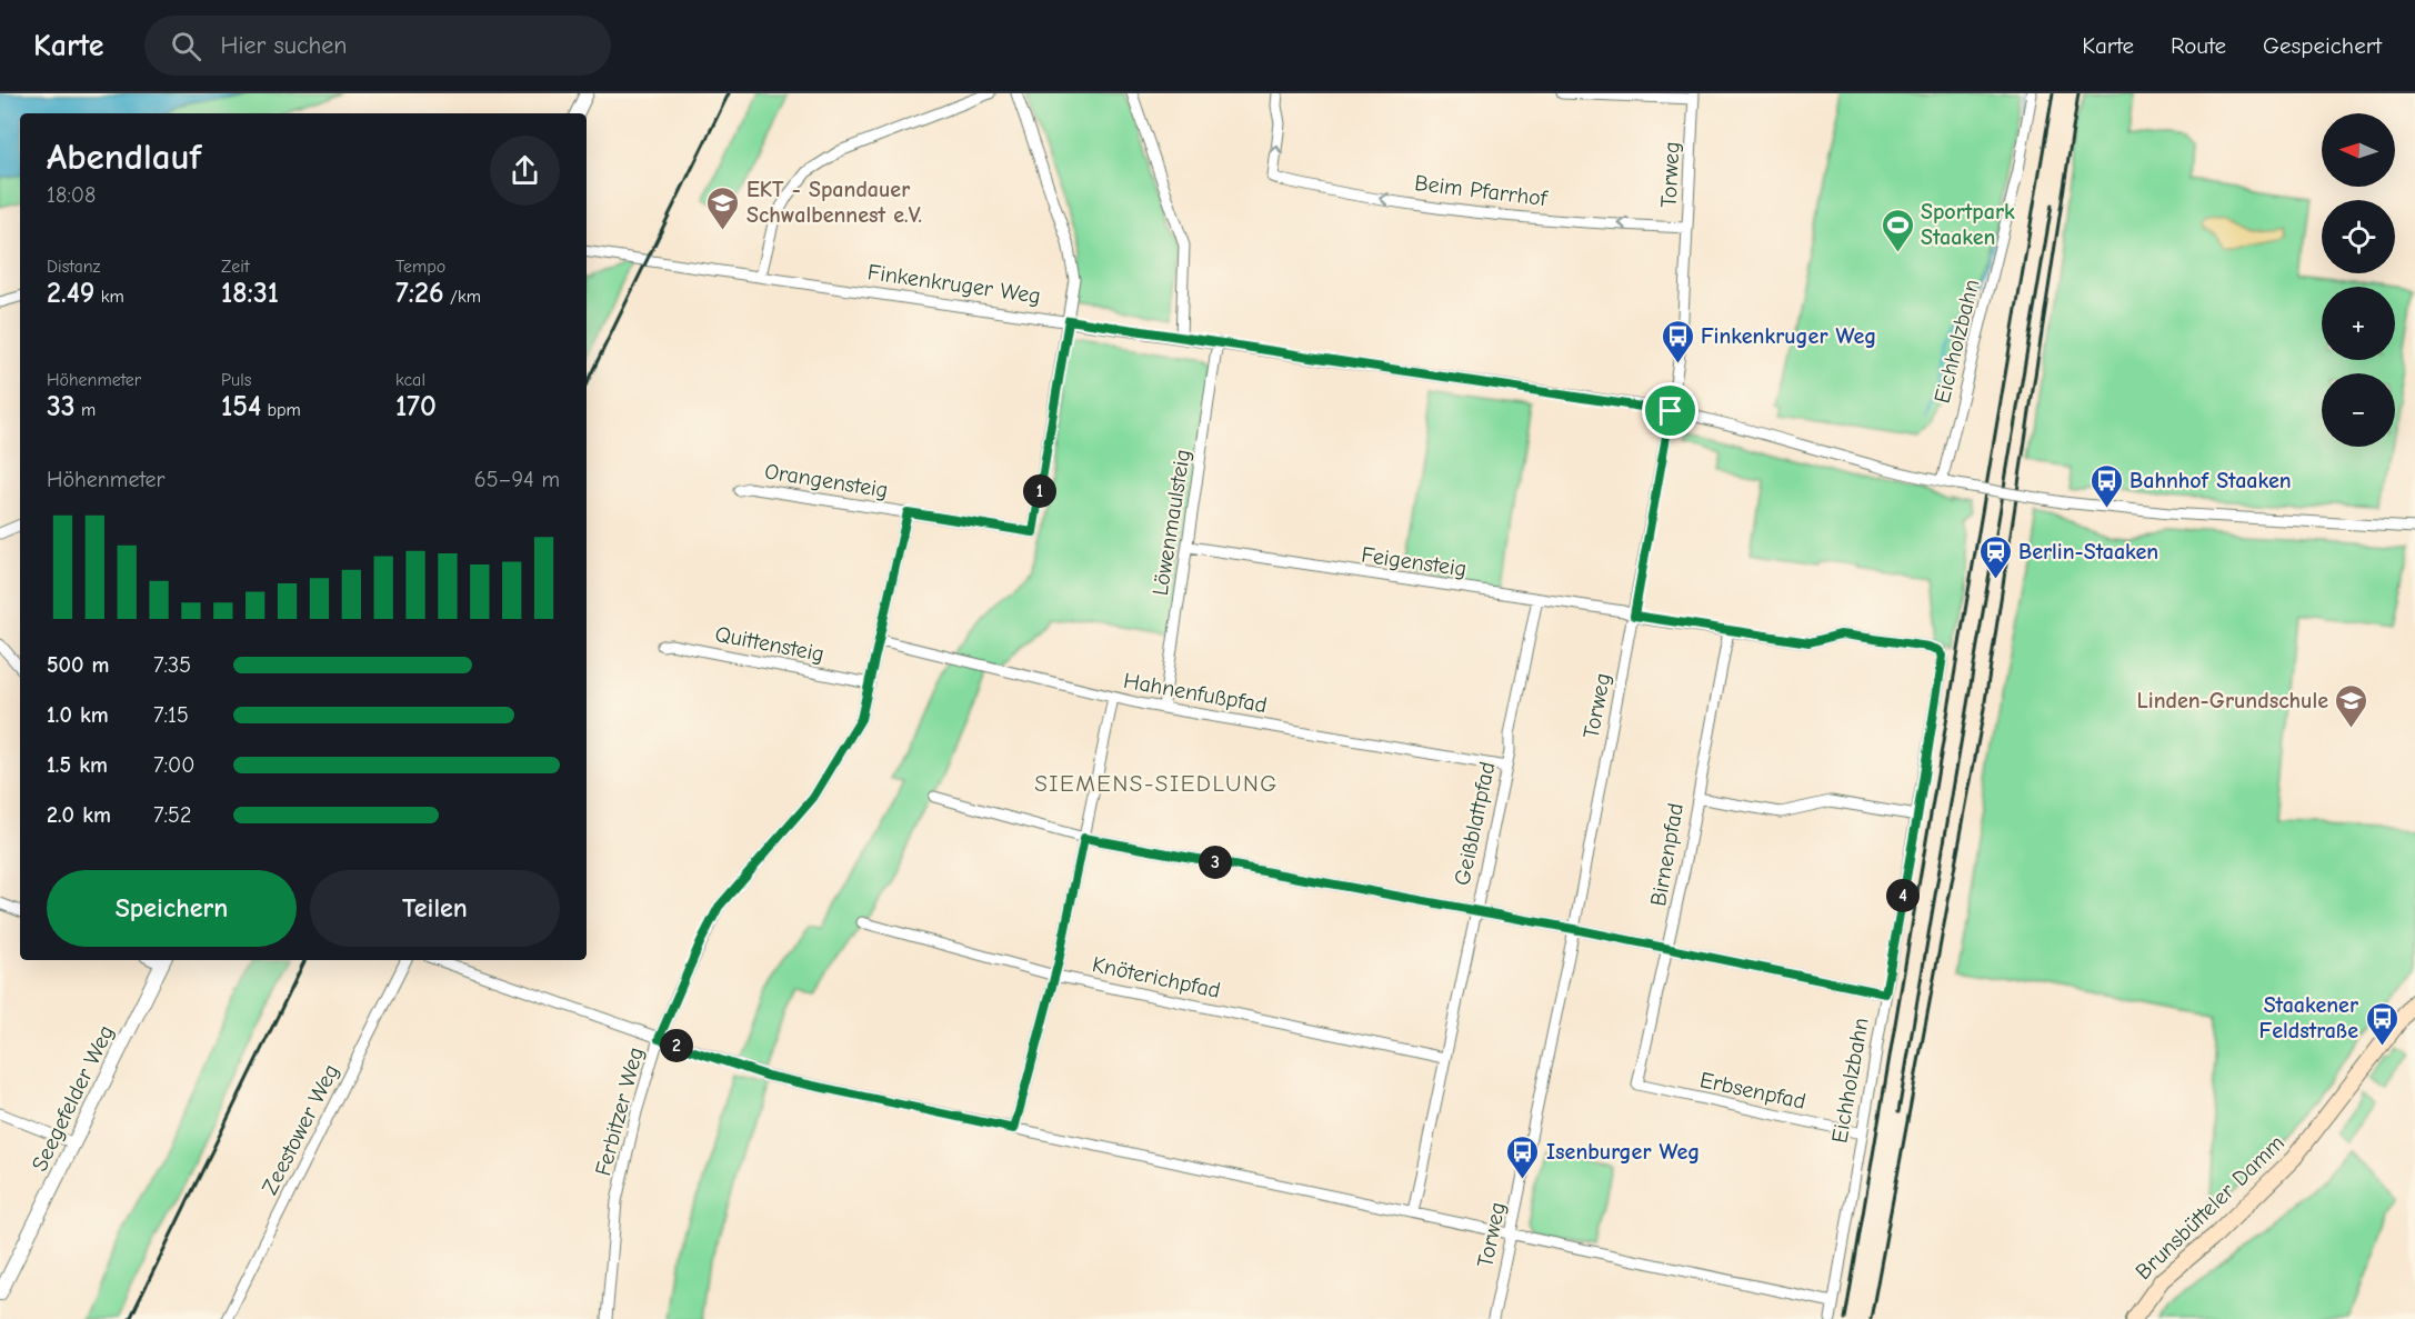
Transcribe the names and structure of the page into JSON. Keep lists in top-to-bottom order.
{
  "streets": {
    "main road": ["Brunsbütteler Damm"],
    "street": [
      "Torweg",
      "Beim Pfarrhof",
      "Finkenkruger Weg",
      "Eichholzbahn",
      "Orangensteig",
      "Löwenmaulsteig",
      "Feigensteig",
      "Quittensteig",
      "Hahnenfußpfad",
      "Geißblattpfad",
      "Birnenpfad",
      "Knöterichpfad",
      "Erbsenpfad",
      "Seegefelder Weg",
      "Ferbitzer Weg",
      "Zeestower Weg"
    ]
  },
  "crossings": [
    ["Torweg", "Beim Pfarrhof"],
    ["Torweg", "Finkenkruger Weg"],
    ["Torweg", "Feigensteig"],
    ["Finkenkruger Weg", "Eichholzbahn"],
    ["Finkenkruger Weg", "Löwenmaulsteig"],
    ["Eichholzbahn", "Feigensteig"],
    ["Eichholzbahn", "Erbsenpfad"],
    ["Orangensteig", "Ferbitzer Weg"],
    ["Löwenmaulsteig", "Feigensteig"],
    ["Löwenmaulsteig", "Hahnenfußpfad"],
    ["Feigensteig", "Geißblattpfad"],
    ["Feigensteig", "Birnenpfad"],
    ["Quittensteig", "Ferbitzer Weg"],
    ["Hahnenfußpfad", "Geißblattpfad"],
    ["Hahnenfußpfad", "Ferbitzer Weg"],
    ["Geißblattpfad", "Knöterichpfad"],
    ["Birnenpfad", "Erbsenpfad"]
  ],
  "one_way": ["Beim Pfarrhof"],
  "districts": ["SIEMENS-SIEDLUNG"],
  "places": {
    "school or university": ["EKT - Spandauer Schwalbennest e.V.", "Linden-Grundschule"],
    "sports": ["Sportpark Staaken"],
    "bus stop": [
      "Finkenkruger Weg",
      "Bahnhof Staaken",
      "Staakener Feldstraße",
      "Isenburger Weg"
    ],
    "station": ["Berlin-Staaken"]
  },
  "north": "left",
  "page": {
    "header": "Karte",
    "search": "Hier suchen",
    "nav": ["Karte", "Route", "Gespeichert"],
    "map_buttons": ["+", "−"],
    "heading": ["Abendlauf", "18:08"],
    "stats": [
      ["Distanz", "2.49 km"],
      ["Zeit", "18:31"],
      ["Tempo", "7:26 /km"],
      ["Höhenmeter", "33 m"],
      ["Puls", "154 bpm"],
      ["kcal", "170"]
    ],
    "chart": ["Höhenmeter", "65–94 m"],
    "pins": [
      "1",
      "3",
      "4",
      "2"
    ],
    "list": [
      {
        "name": "500 m",
        "note": "7:35"
      },
      {
        "name": "1.0 km",
        "note": "7:15"
      },
      {
        "name": "1.5 km",
        "note": "7:00"
      },
      {
        "name": "2.0 km",
        "note": "7:52"
      }
    ],
    "buttons": ["Speichern", "Teilen"]
  }
}
